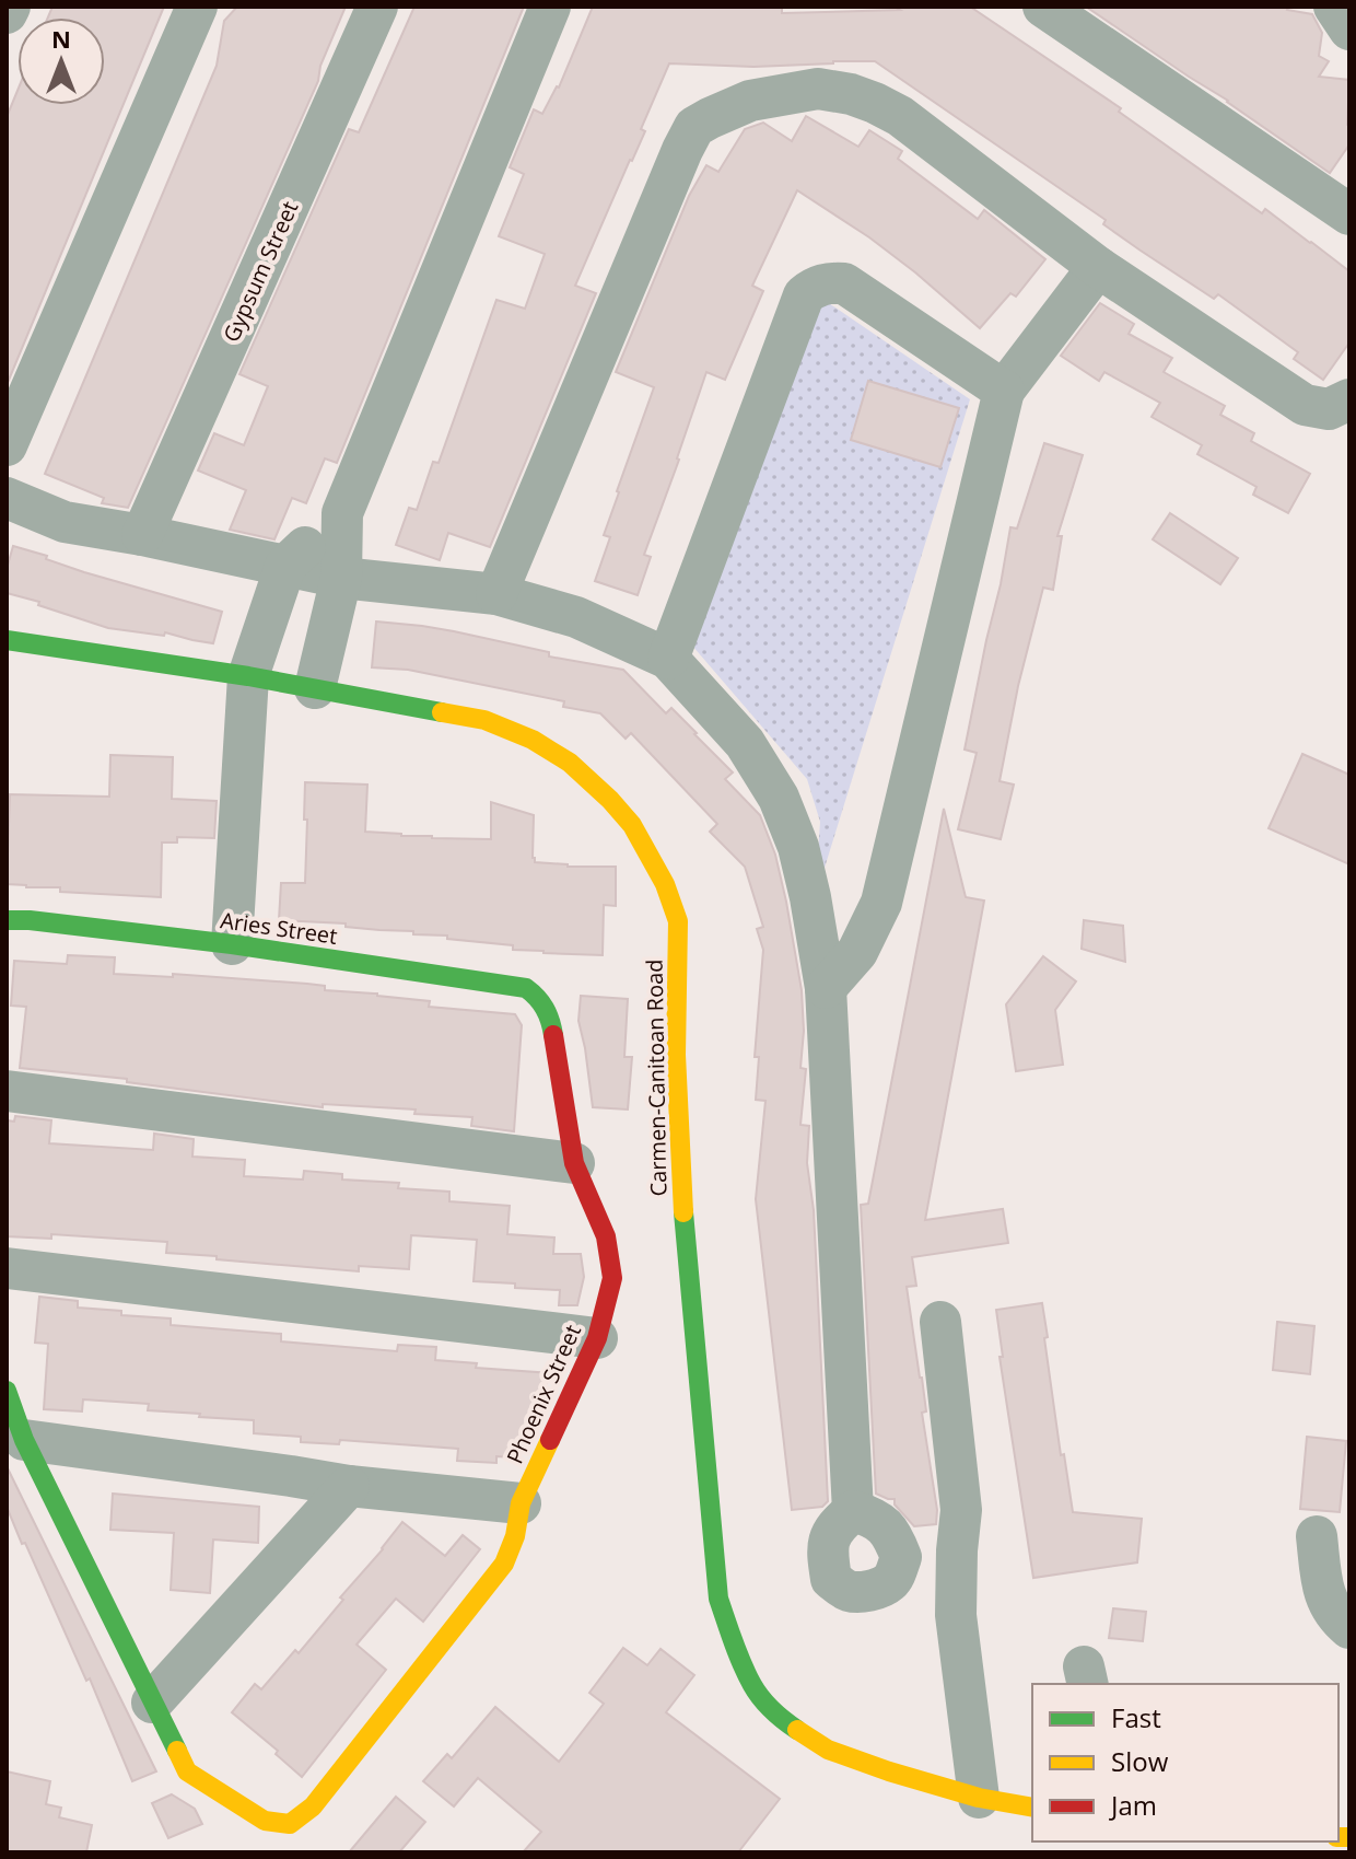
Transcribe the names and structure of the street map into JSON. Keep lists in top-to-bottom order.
{
  "streets": {
    "street": [
      "Gypsum Street",
      "Aries Street",
      "Carmen-Canitoan Road",
      "Phoenix Street"
    ]
  },
  "crossings": [
    ["Aries Street", "Phoenix Street"]
  ],
  "legend": ["Fast", "Slow", "Jam"],
  "north": "top"
}
